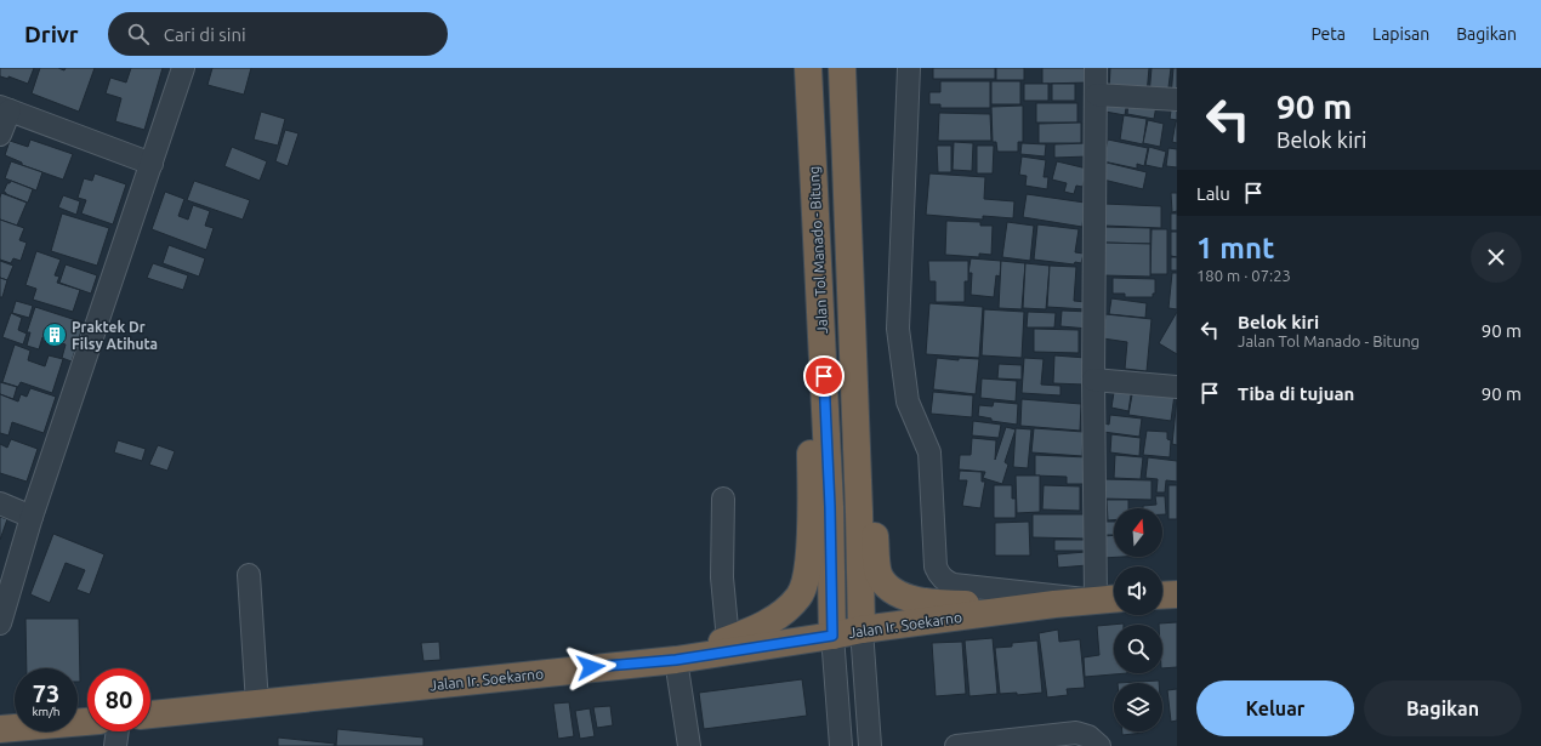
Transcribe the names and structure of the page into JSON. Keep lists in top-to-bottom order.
{
  "streets": {
    "highway": ["Jalan Tol Manado - Bitung", "Jalan Ir. Soekarno"]
  },
  "crossings": [
    ["Jalan Tol Manado - Bitung", "Jalan Ir. Soekarno"]
  ],
  "places": {
    "building": ["Praktek Dr Filsy Atihuta"]
  },
  "north": "top",
  "page": {
    "header": "Drivr",
    "search": "Cari di sini",
    "nav": ["Peta", "Lapisan", "Bagikan"],
    "turn": ["90 m", "Belok kiri"],
    "then": "Lalu",
    "heading": ["1 mnt", "180 m · 07:23"],
    "list": [
      {
        "name": "Belok kiri",
        "note": "Jalan Tol Manado - Bitung",
        "value": "90 m"
      },
      {
        "name": "Tiba di tujuan",
        "value": "90 m"
      }
    ],
    "speed": "73 km/h",
    "limit": "80",
    "buttons": ["Keluar", "Bagikan"]
  }
}
